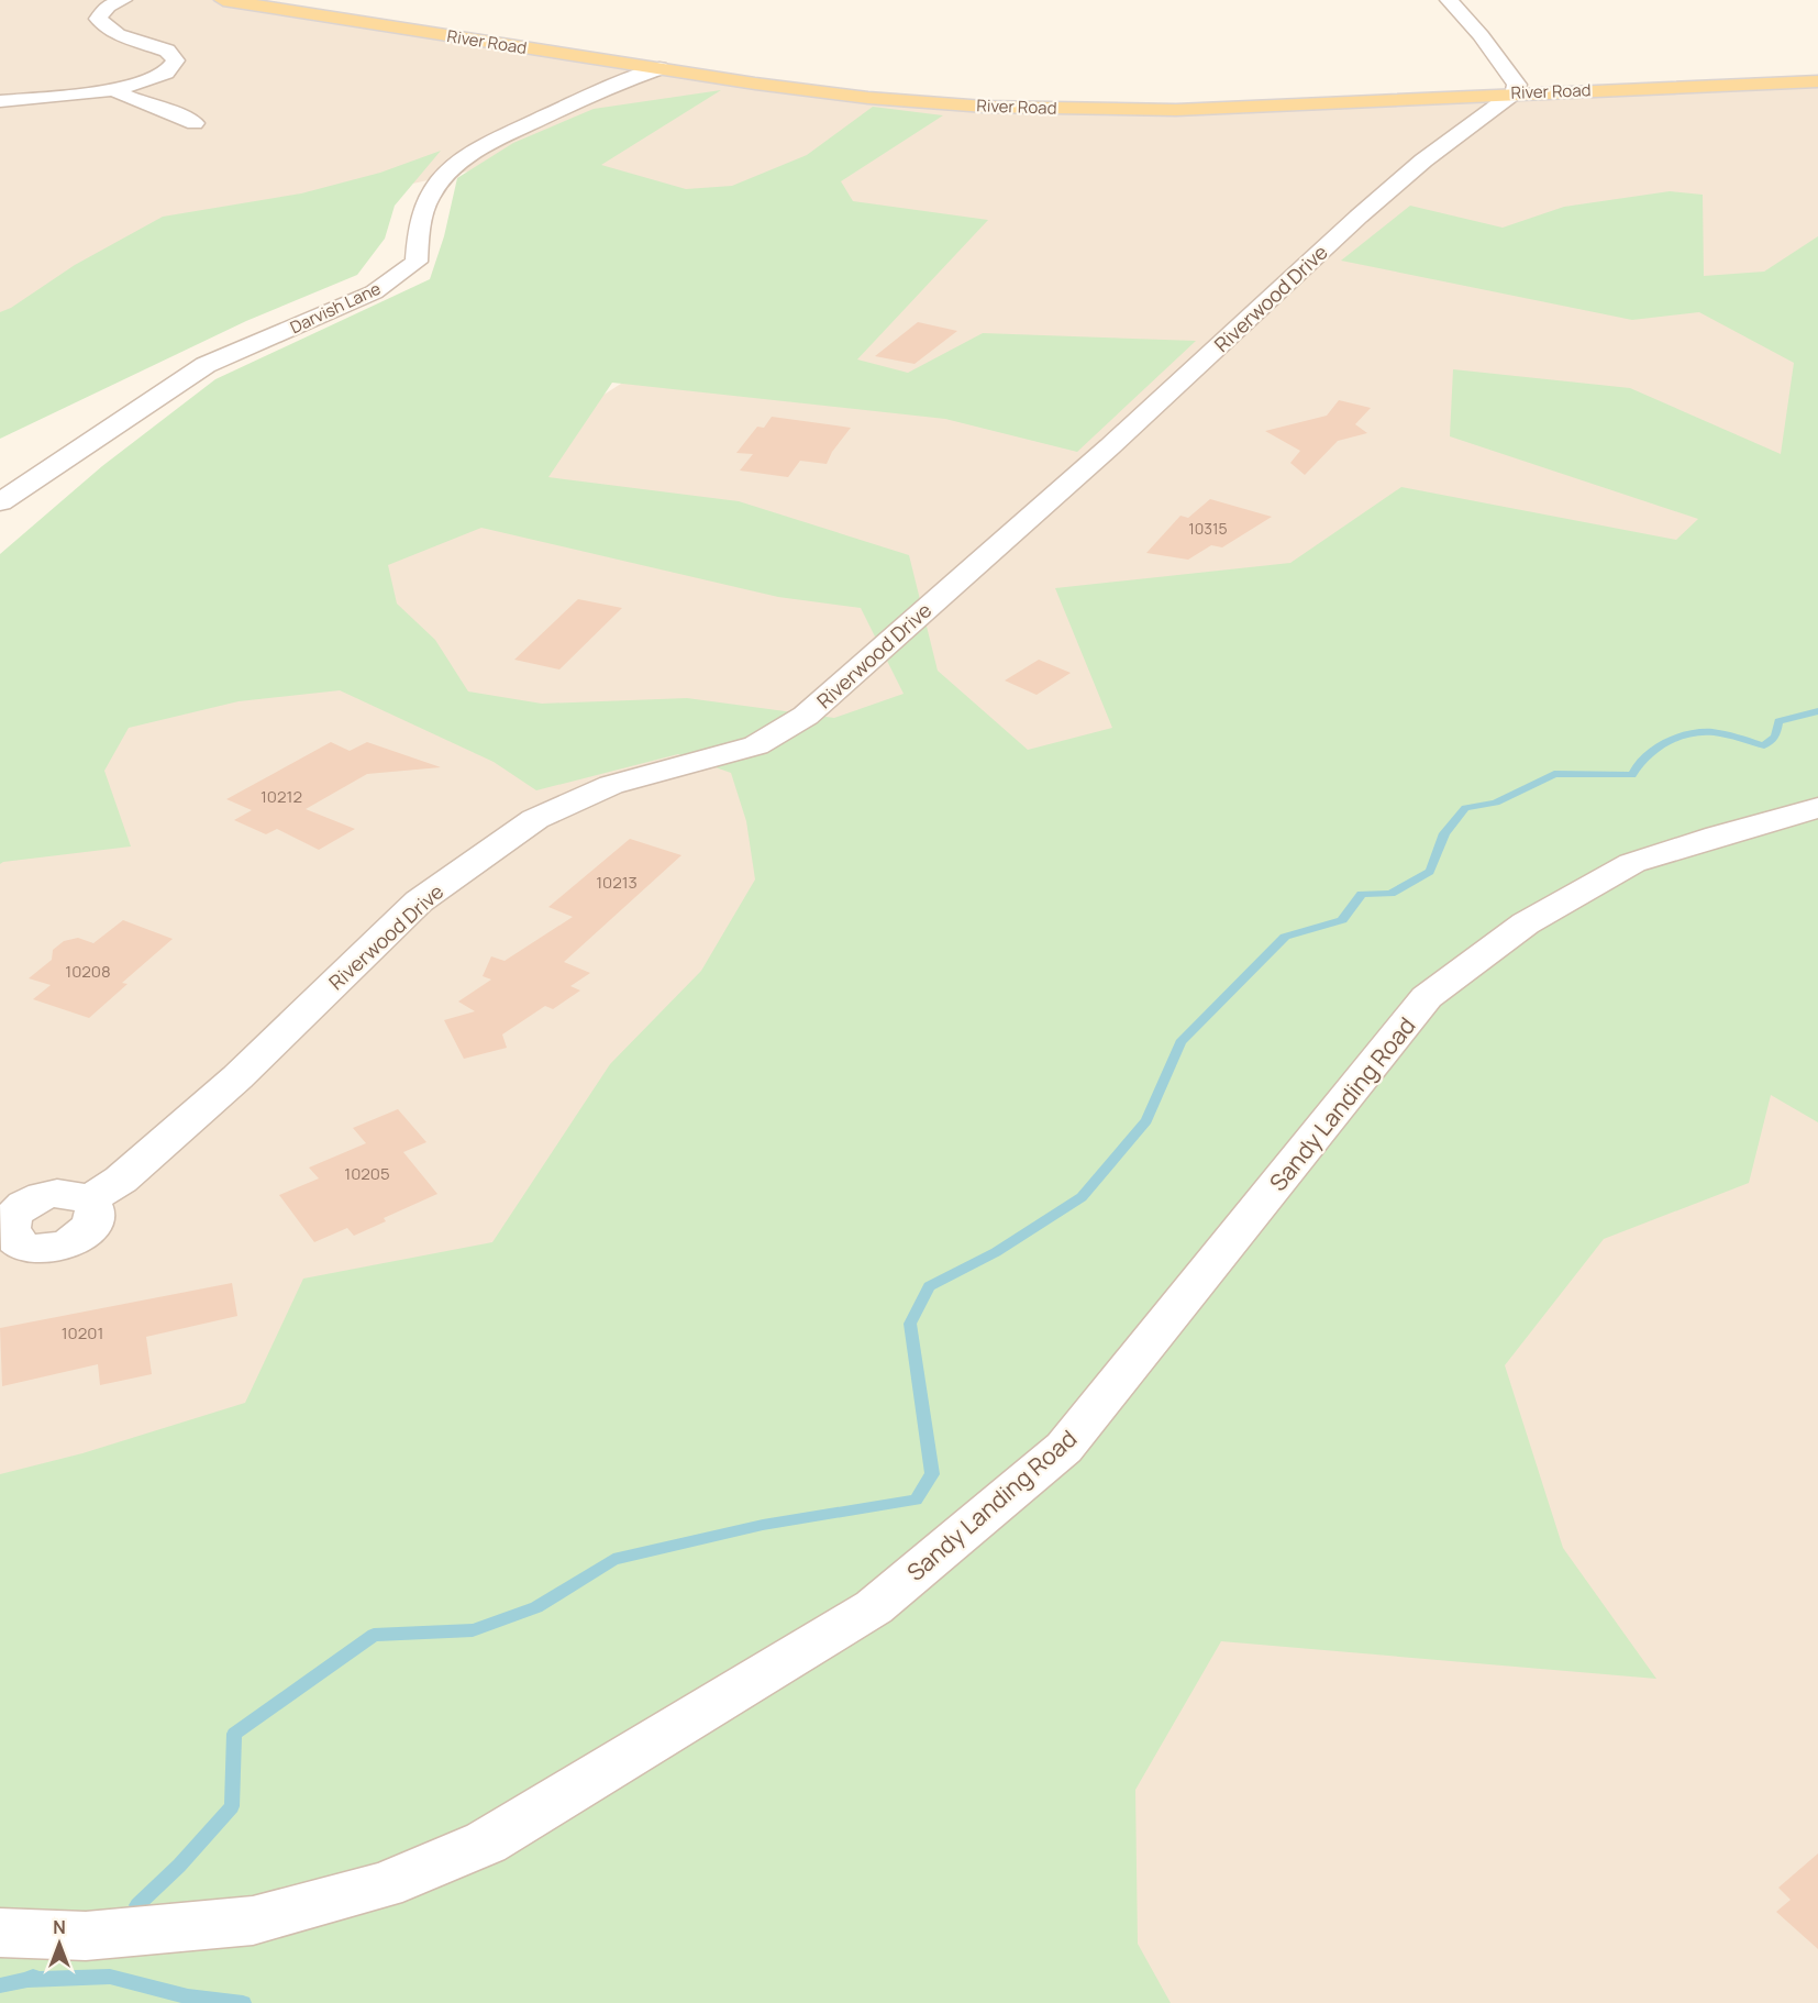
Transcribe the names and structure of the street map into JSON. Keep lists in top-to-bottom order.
{
  "streets": {
    "main road": ["River Road"],
    "street": ["Riverwood Drive", "Darvish Lane", "Sandy Landing Road"]
  },
  "crossings": [
    ["River Road", "Riverwood Drive"],
    ["River Road", "Darvish Lane"]
  ],
  "house_numbers": [
    "10315",
    "10212",
    "10213",
    "10208",
    "10205",
    "10201"
  ],
  "north": "top"
}
